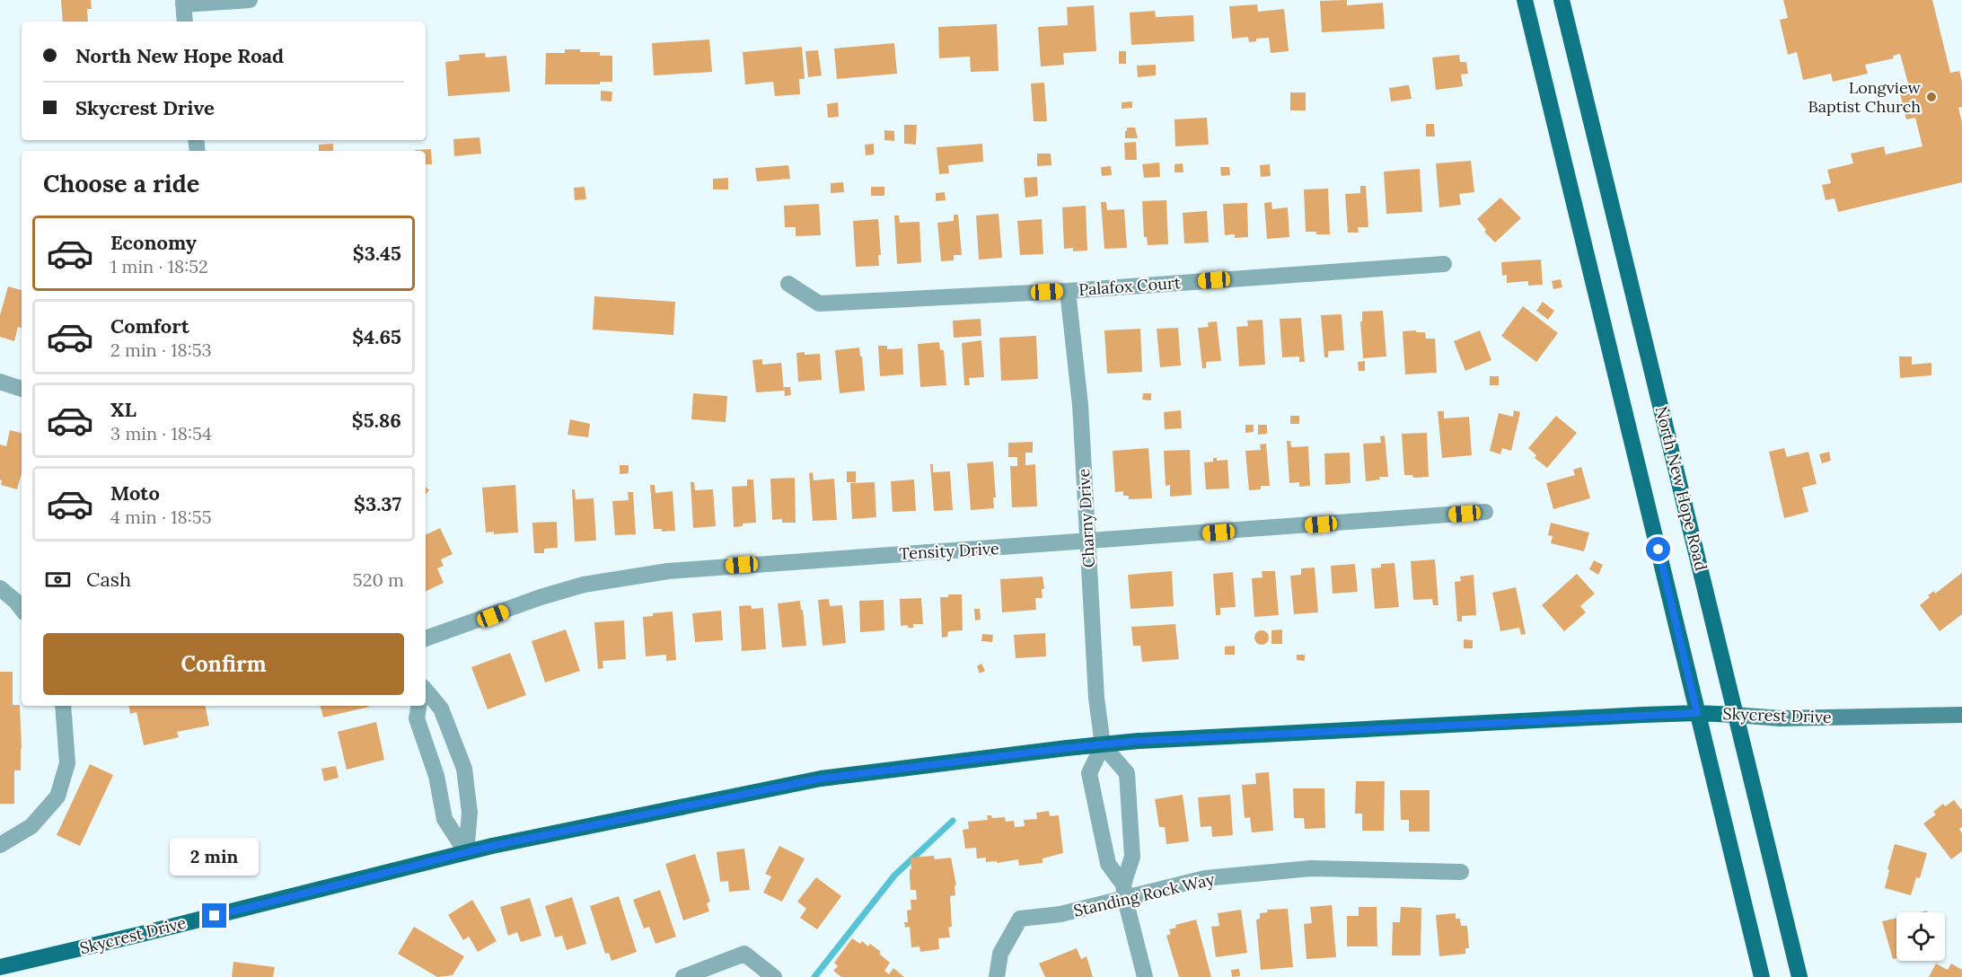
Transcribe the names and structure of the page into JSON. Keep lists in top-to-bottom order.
{
  "streets": {
    "main road": ["North New Hope Road", "Skycrest Drive"],
    "street": [
      "Palafox Court",
      "Charny Drive",
      "Tensity Drive",
      "Standing Rock Way"
    ]
  },
  "crossings": [
    ["Palafox Court", "Charny Drive"],
    ["North New Hope Road", "Skycrest Drive"],
    ["Charny Drive", "Tensity Drive"],
    ["Charny Drive", "Skycrest Drive"]
  ],
  "places": ["Longview Baptist Church"],
  "page": {
    "banner": ["North New Hope Road", "Skycrest Drive"],
    "heading": "Choose a ride",
    "list": [
      {
        "name": "Economy",
        "note": "1 min · 18:52",
        "value": "$3.45"
      },
      {
        "name": "Comfort",
        "note": "2 min · 18:53",
        "value": "$4.65"
      },
      {
        "name": "XL",
        "note": "3 min · 18:54",
        "value": "$5.86"
      },
      {
        "name": "Moto",
        "note": "4 min · 18:55",
        "value": "$3.37"
      }
    ],
    "pay": ["Cash", "520 m"],
    "buttons": "Confirm",
    "bubble": "2 min"
  }
}
